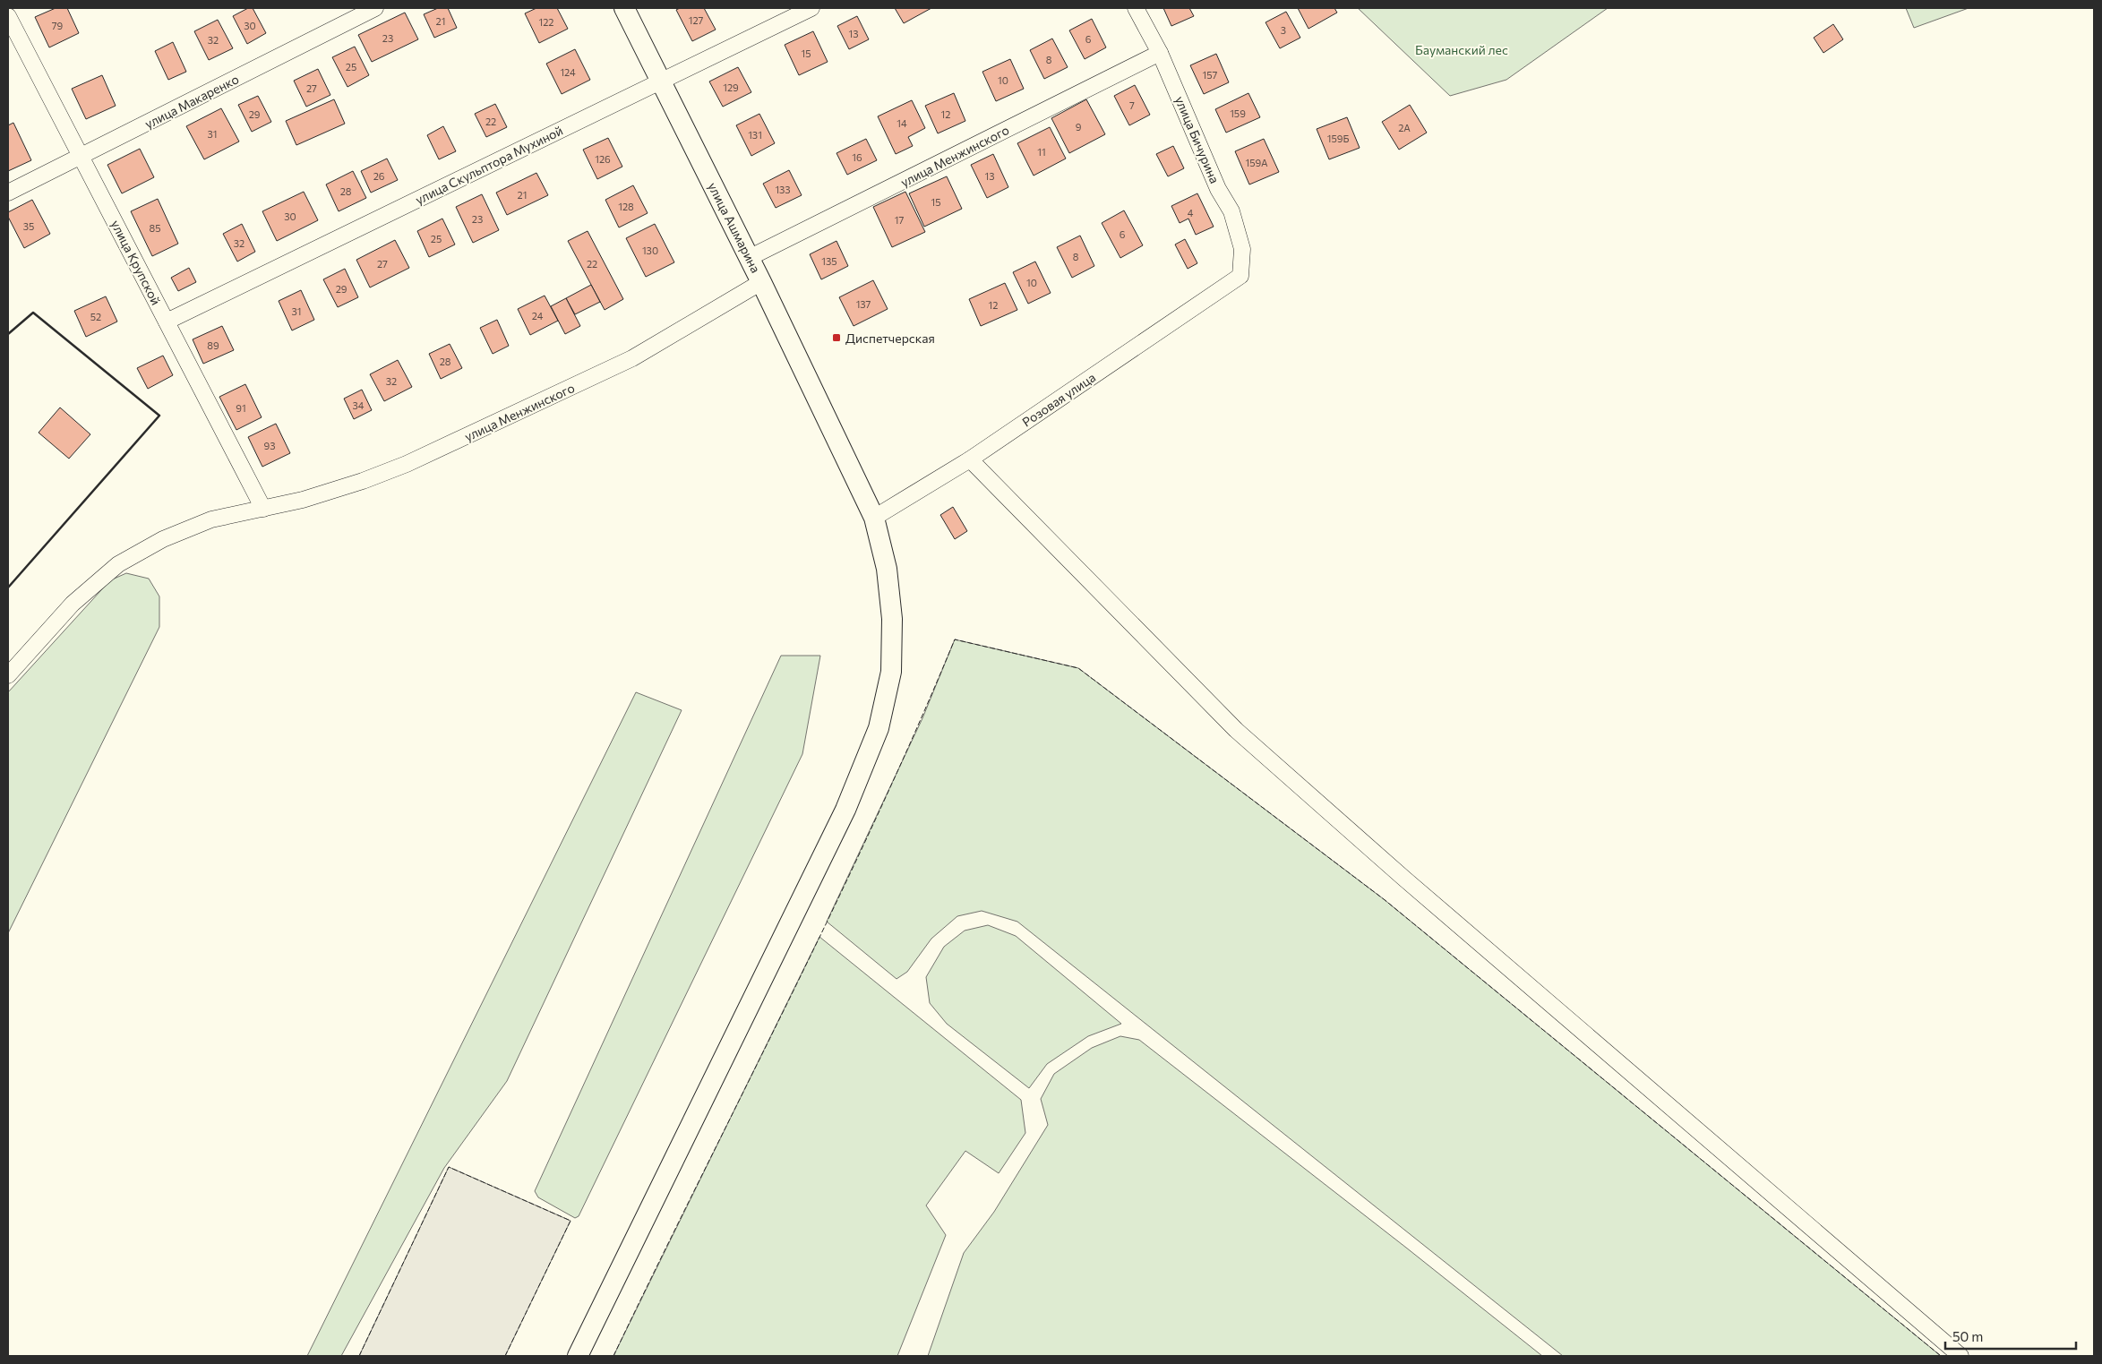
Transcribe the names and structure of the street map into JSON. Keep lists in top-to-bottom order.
{
  "streets": {
    "street": [
      "улица Макаренко",
      "улица Бичурина",
      "улица Менжинского",
      "улица Скульптора Мухиной",
      "улица Ашмарина",
      "улица Крупской",
      "Розовая улица"
    ]
  },
  "crossings": [
    ["улица Макаренко", "улица Крупской"],
    ["улица Бичурина", "улица Менжинского"],
    ["улица Бичурина", "Розовая улица"],
    ["улица Менжинского", "улица Ашмарина"],
    ["улица Менжинского", "улица Крупской"],
    ["улица Скульптора Мухиной", "улица Ашмарина"],
    ["улица Скульптора Мухиной", "улица Крупской"],
    ["улица Ашмарина", "Розовая улица"]
  ],
  "parks": ["Бауманский лес"],
  "places": {
    "transit": ["Диспетчерская"]
  },
  "house_numbers": [
    "127",
    "21",
    "122",
    "79",
    "30",
    "3",
    "13",
    "23",
    "6",
    "32",
    "15",
    "8",
    "25",
    "124",
    "157",
    "10",
    "129",
    "27",
    "7",
    "159",
    "29",
    "12",
    "22",
    "14",
    "9",
    "2А",
    "31",
    "131",
    "159Б",
    "11",
    "16",
    "126",
    "159А",
    "26",
    "13",
    "133",
    "28",
    "21",
    "15",
    "128",
    "4",
    "30",
    "23",
    "17",
    "35",
    "85",
    "6",
    "25",
    "32",
    "130",
    "8",
    "135",
    "27",
    "22",
    "10",
    "29",
    "137",
    "12",
    "31",
    "24",
    "52",
    "89",
    "28",
    "32",
    "34",
    "91",
    "93"
  ],
  "scale_bar": "50 m"
}
